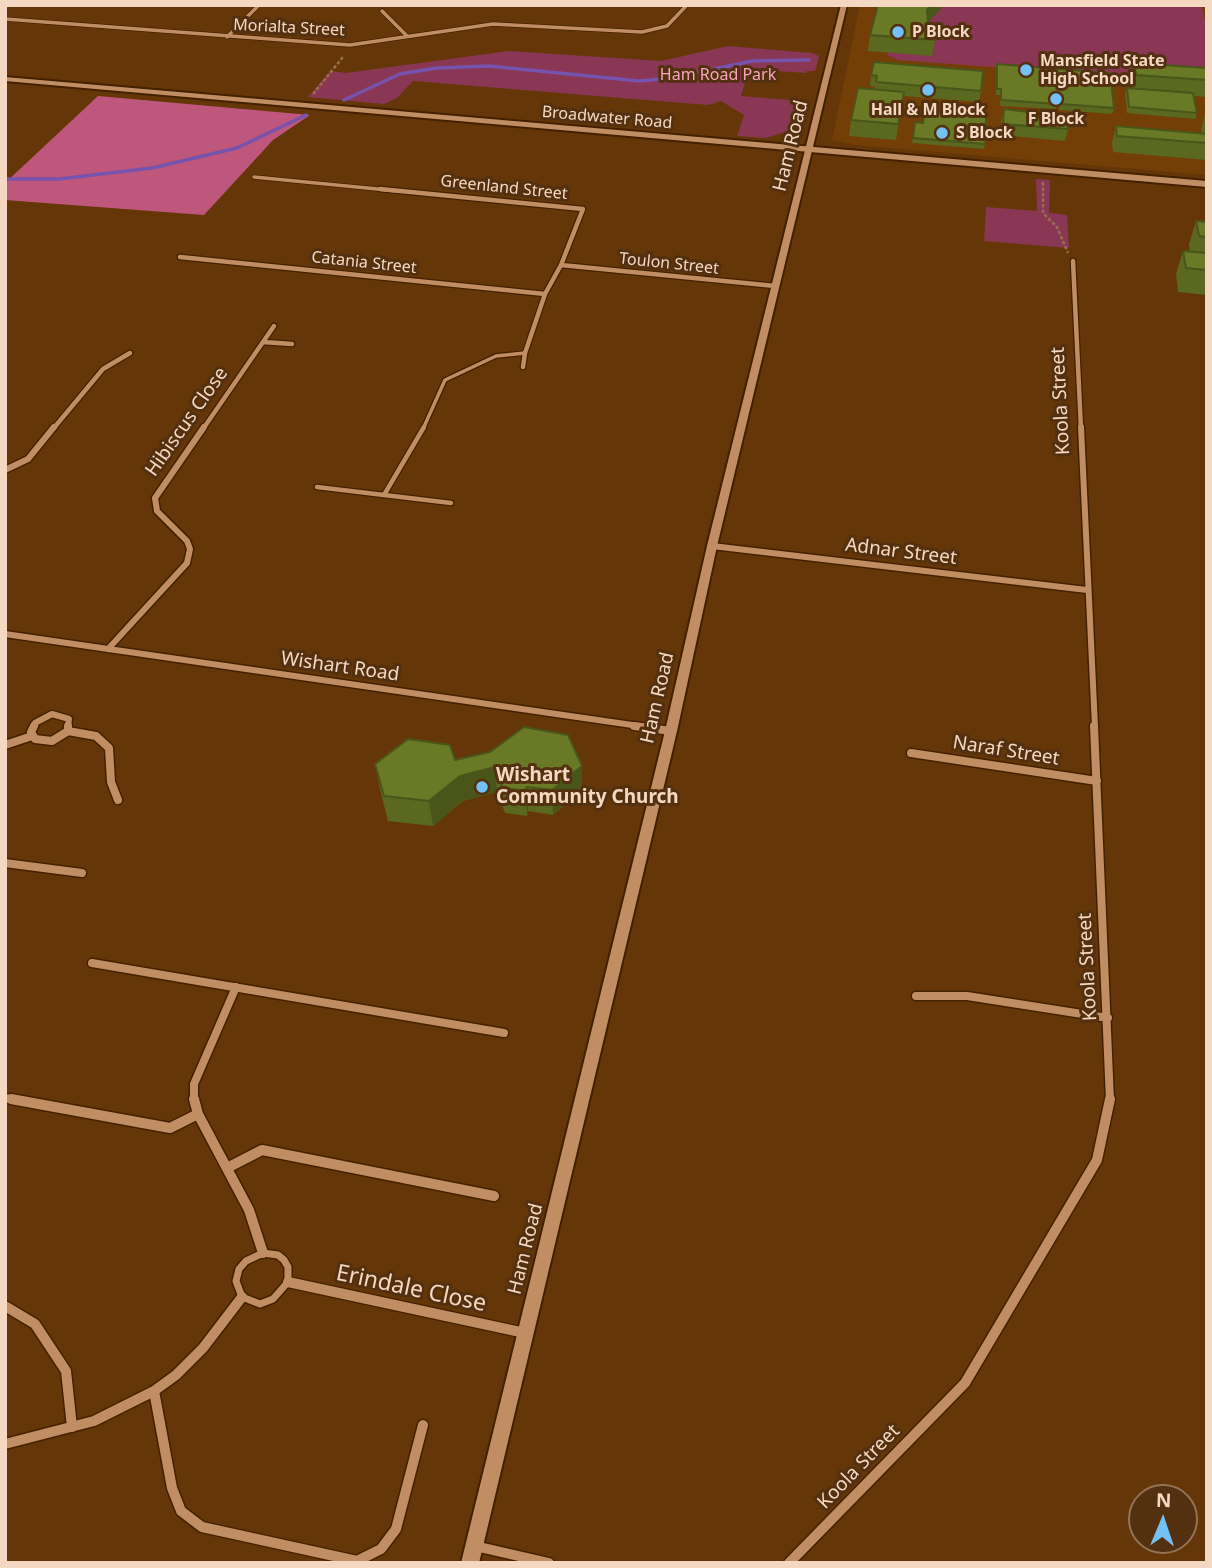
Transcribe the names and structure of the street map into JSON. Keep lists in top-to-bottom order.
{
  "streets": {
    "main road": ["Broadwater Road"],
    "street": [
      "Morialta Street",
      "Ham Road",
      "Greenland Street",
      "Catania Street",
      "Toulon Street",
      "Koola Street",
      "Hibiscus Close",
      "Adnar Street",
      "Wishart Road",
      "Naraf Street",
      "Erindale Close"
    ]
  },
  "crossings": [
    ["Broadwater Road", "Ham Road"],
    ["Ham Road", "Toulon Street"],
    ["Ham Road", "Adnar Street"],
    ["Ham Road", "Wishart Road"],
    ["Ham Road", "Erindale Close"],
    ["Greenland Street", "Catania Street"],
    ["Greenland Street", "Toulon Street"],
    ["Koola Street", "Adnar Street"],
    ["Koola Street", "Naraf Street"],
    ["Hibiscus Close", "Wishart Road"]
  ],
  "parks": ["Ham Road Park"],
  "places": [
    "P Block",
    "Mansfield State High School",
    "Hall & M Block",
    "F Block",
    "S Block",
    "Wishart Community Church"
  ],
  "north": "top"
}
